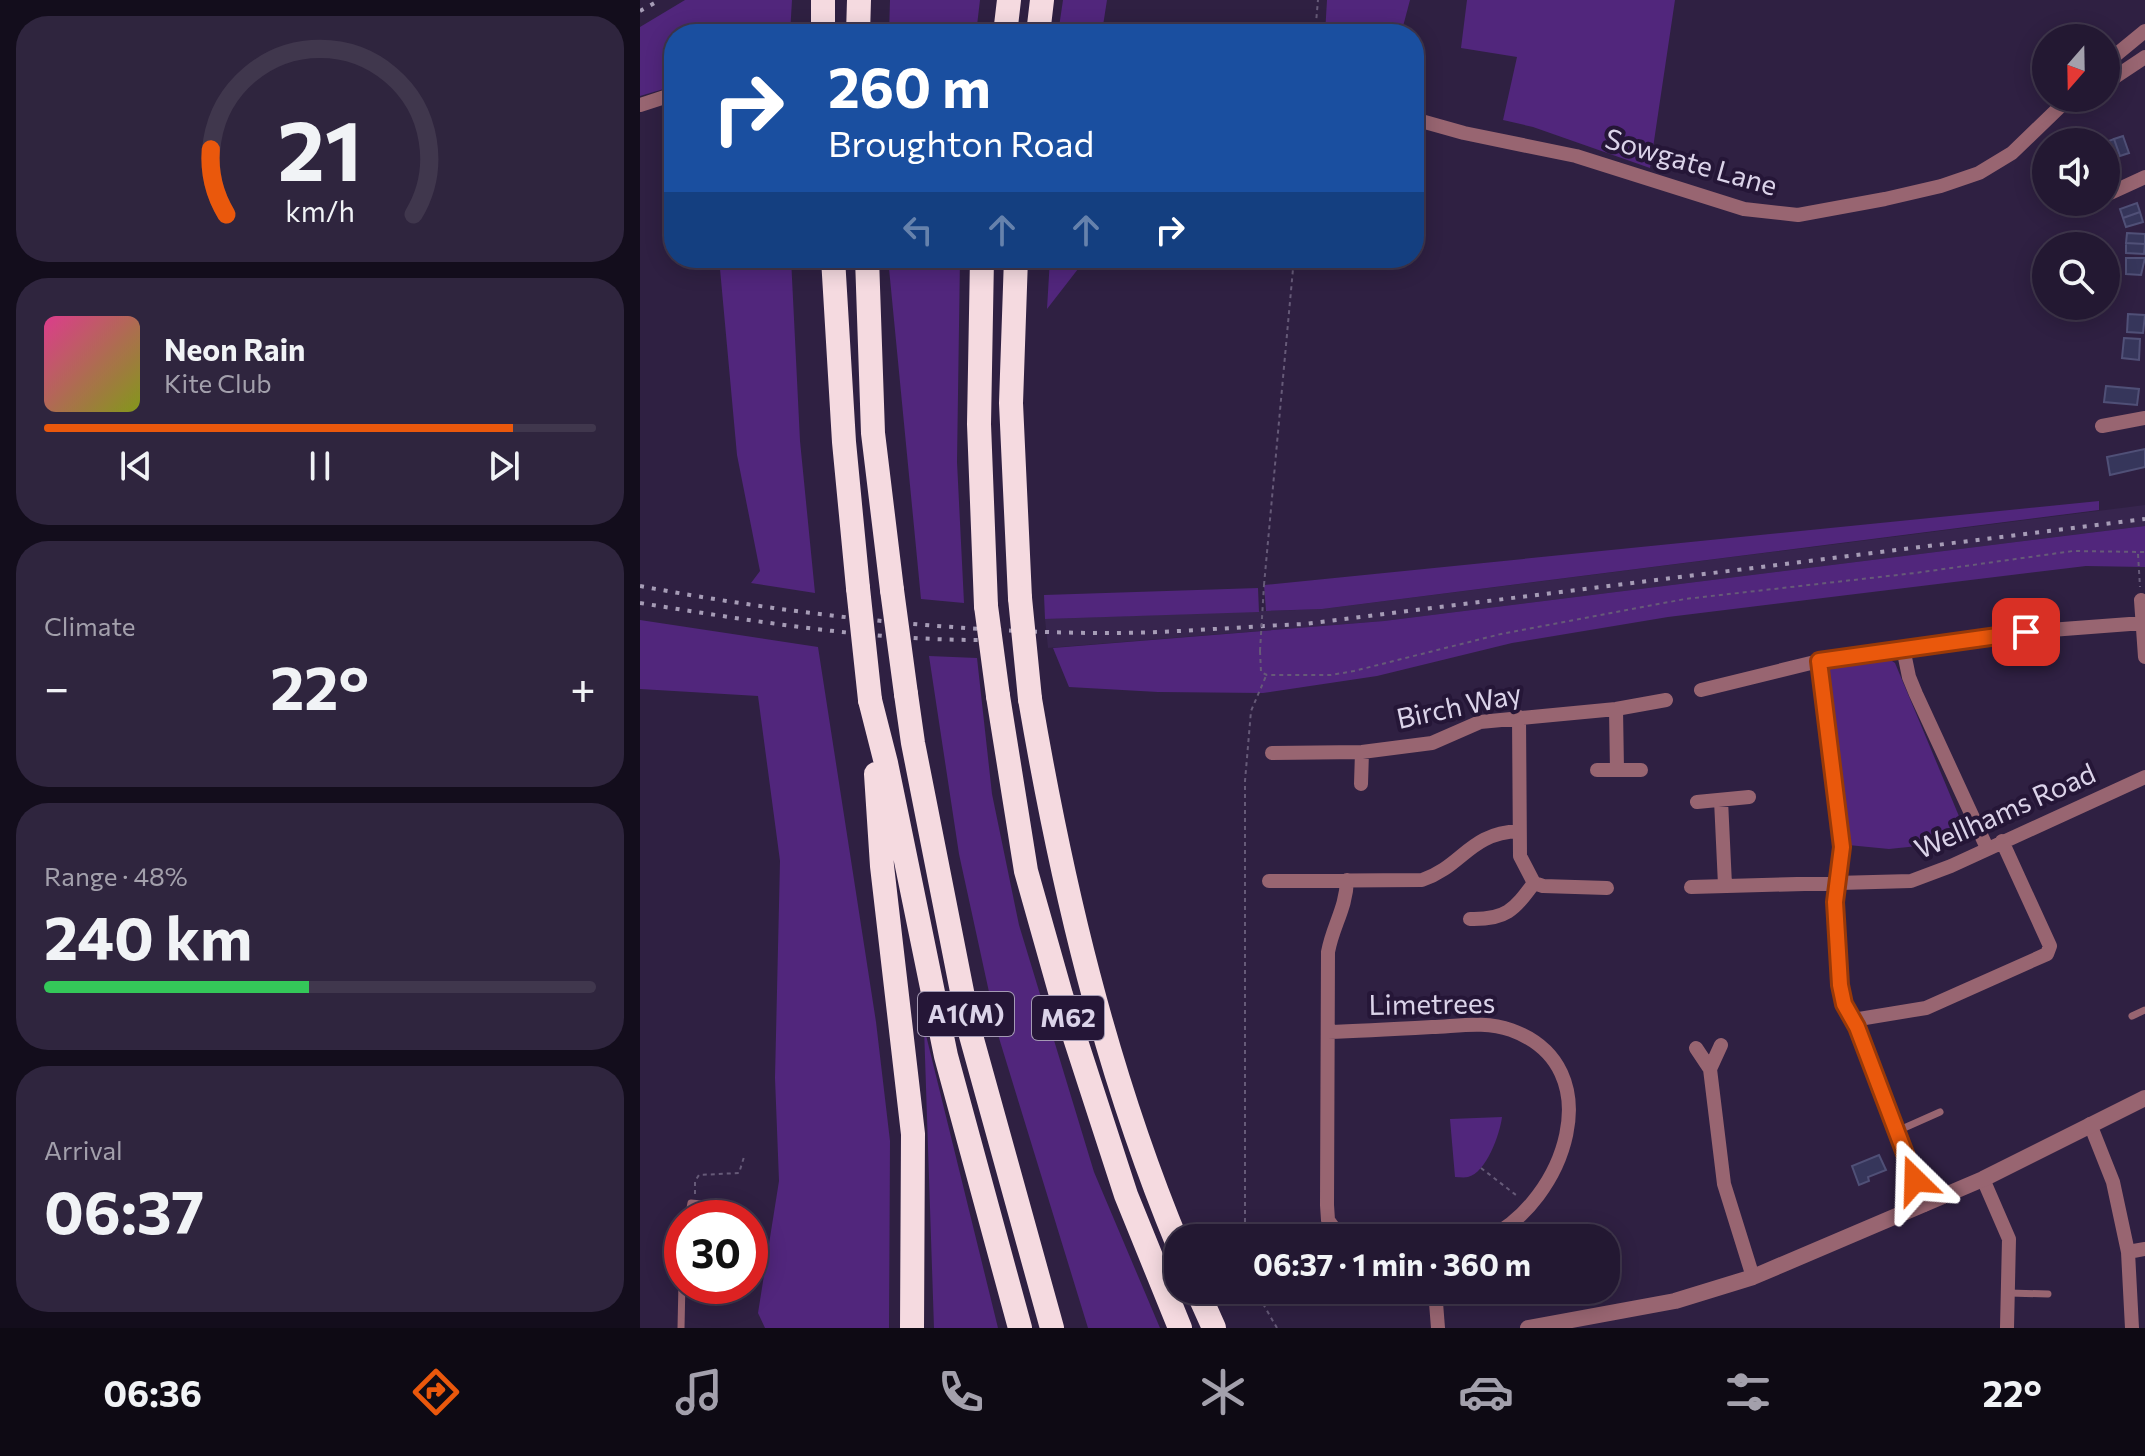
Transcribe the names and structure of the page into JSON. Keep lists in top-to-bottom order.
{
  "streets": {
    "highway": ["A1(M)", "M62"],
    "street": [
      "Sowgate Lane",
      "Birch Way",
      "Wellhams Road",
      "Limetrees"
    ]
  },
  "north": "bottom",
  "page": {
    "turn": ["260 m", "Broughton Road"],
    "song": ["Neon Rain", "Kite Club"],
    "tile": [
      "Climate",
      ["Range · 48%", "240 km"],
      ["Arrival", "06:37"]
    ],
    "heat": ["−", "22°", "+"],
    "limit": "30",
    "trip": "06:37 · 1 min · 360 m",
    "tabs": ["06:36", "22°"],
    "gauge": ["21", "km/h"]
  }
}
